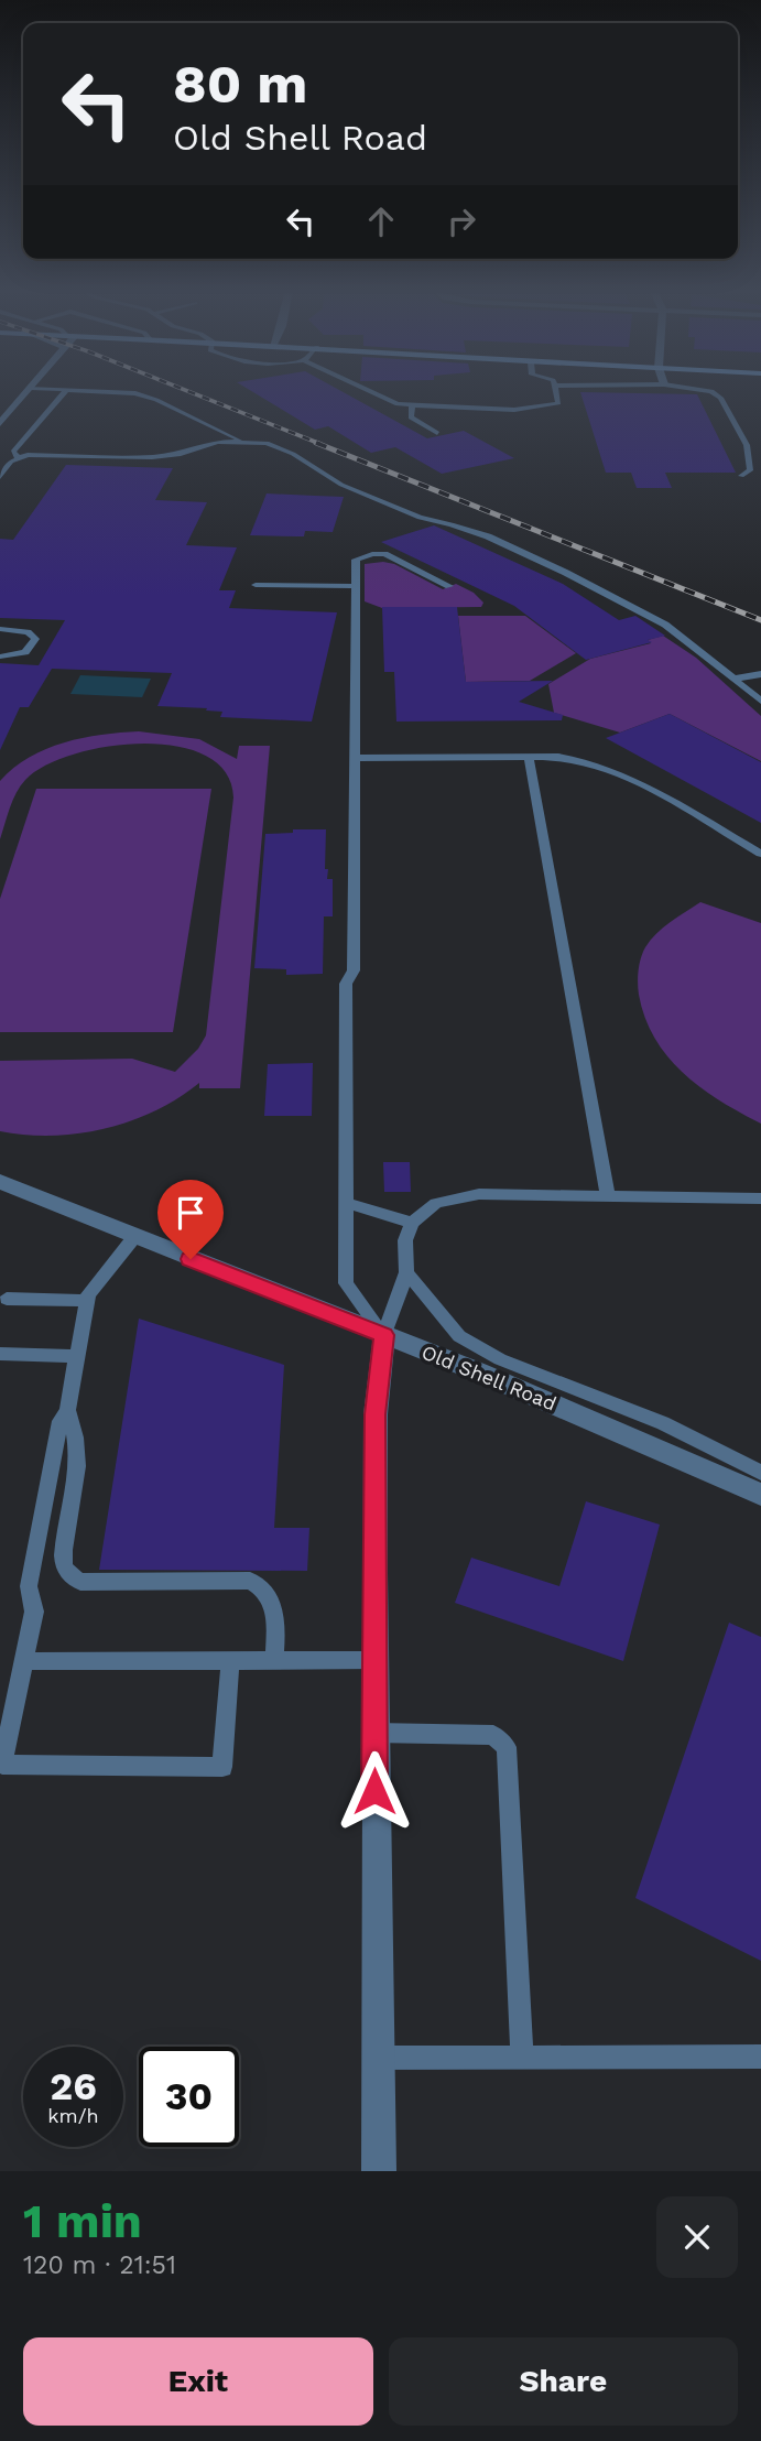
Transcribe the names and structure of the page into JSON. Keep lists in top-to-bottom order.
{
  "streets": {
    "street": ["Old Shell Road"]
  },
  "page": {
    "turn": ["80 m", "Old Shell Road"],
    "speed": "26 km/h",
    "limit": "30",
    "heading": ["1 min", "120 m · 21:51"],
    "buttons": ["Exit", "Share"]
  }
}
